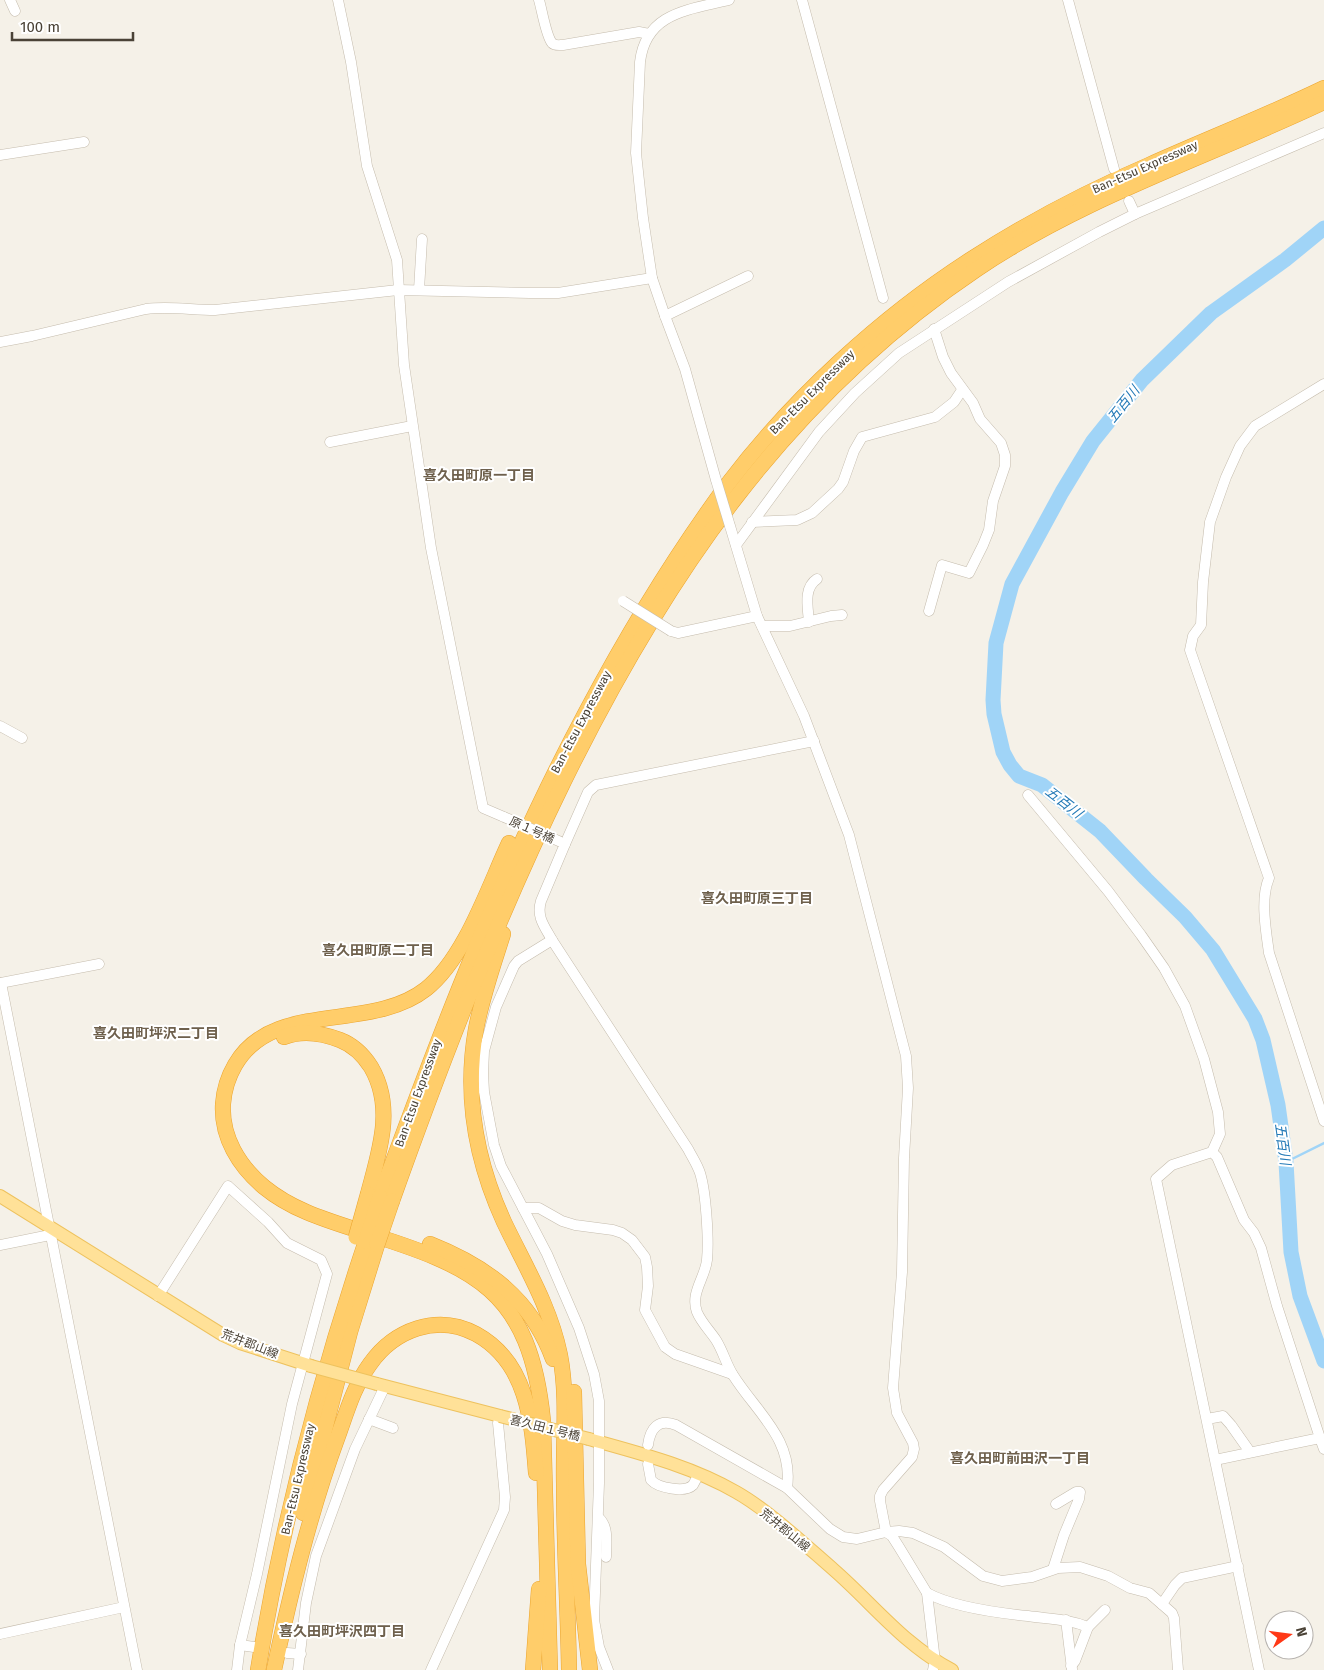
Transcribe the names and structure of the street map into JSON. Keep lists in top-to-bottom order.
{
  "streets": {
    "highway": ["Ban-Etsu Expressway"],
    "main road": ["荒井郡山線", "喜久田１号橋"],
    "street": ["原１号橋"]
  },
  "crossings": [
    ["荒井郡山線", "喜久田１号橋"]
  ],
  "districts": [
    "喜久田町原一丁目",
    "喜久田町原三丁目",
    "喜久田町原二丁目",
    "喜久田町坪沢二丁目",
    "喜久田町前田沢一丁目",
    "喜久田町坪沢四丁目"
  ],
  "water": ["五百川"],
  "scale_bar": "100 m",
  "north": "right"
}
